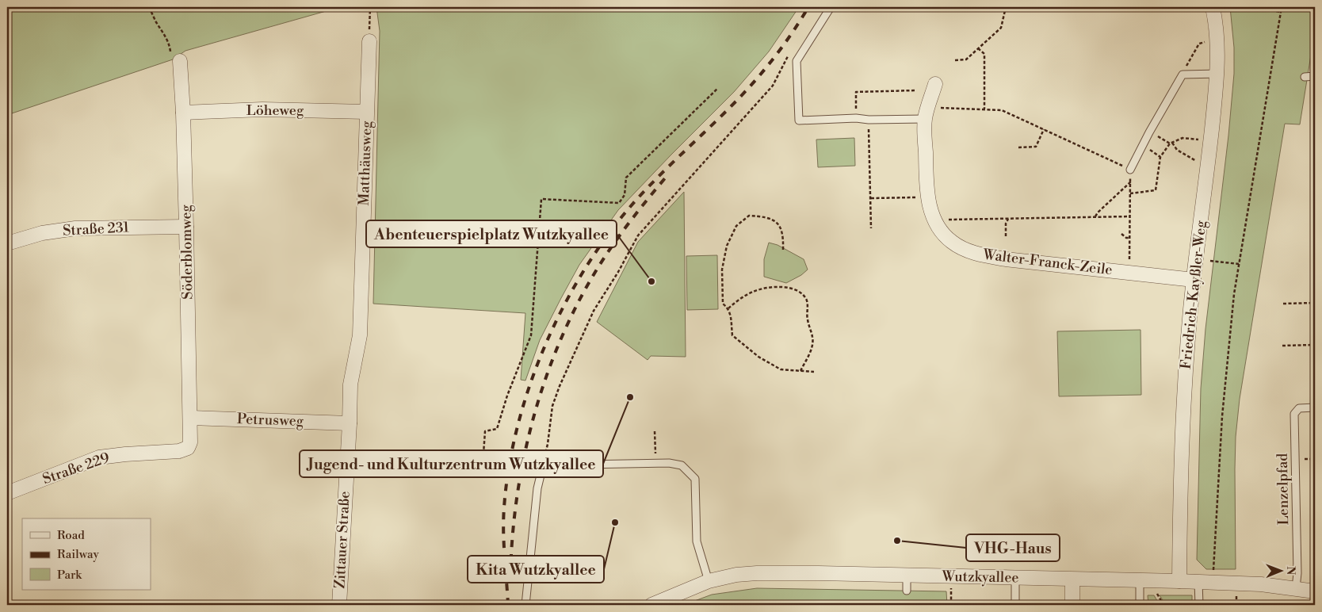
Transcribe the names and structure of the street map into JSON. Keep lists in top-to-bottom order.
{
  "streets": {
    "street": [
      "Löheweg",
      "Matthäusweg",
      "Straße 231",
      "Söderblomweg",
      "Walter-Franck-Zeile",
      "Friedrich-Kayßler-Weg",
      "Petrusweg",
      "Straße 229",
      "Zittauer Straße",
      "Wutzkyallee"
    ],
    "lane": ["Lenzelpfad"]
  },
  "crossings": [
    ["Löheweg", "Matthäusweg"],
    ["Löheweg", "Söderblomweg"],
    ["Matthäusweg", "Zittauer Straße"],
    ["Straße 231", "Söderblomweg"],
    ["Söderblomweg", "Petrusweg"],
    ["Söderblomweg", "Straße 229"],
    ["Walter-Franck-Zeile", "Friedrich-Kayßler-Weg"],
    ["Friedrich-Kayßler-Weg", "Wutzkyallee"],
    ["Petrusweg", "Zittauer Straße"],
    ["Lenzelpfad", "Wutzkyallee"]
  ],
  "places": [
    "Abenteuerspielplatz Wutzkyallee",
    "Jugend- und Kulturzentrum Wutzkyallee",
    "Kita Wutzkyallee",
    "VHG-Haus"
  ],
  "legend": ["Road", "Railway", "Park"],
  "north": "right"
}
